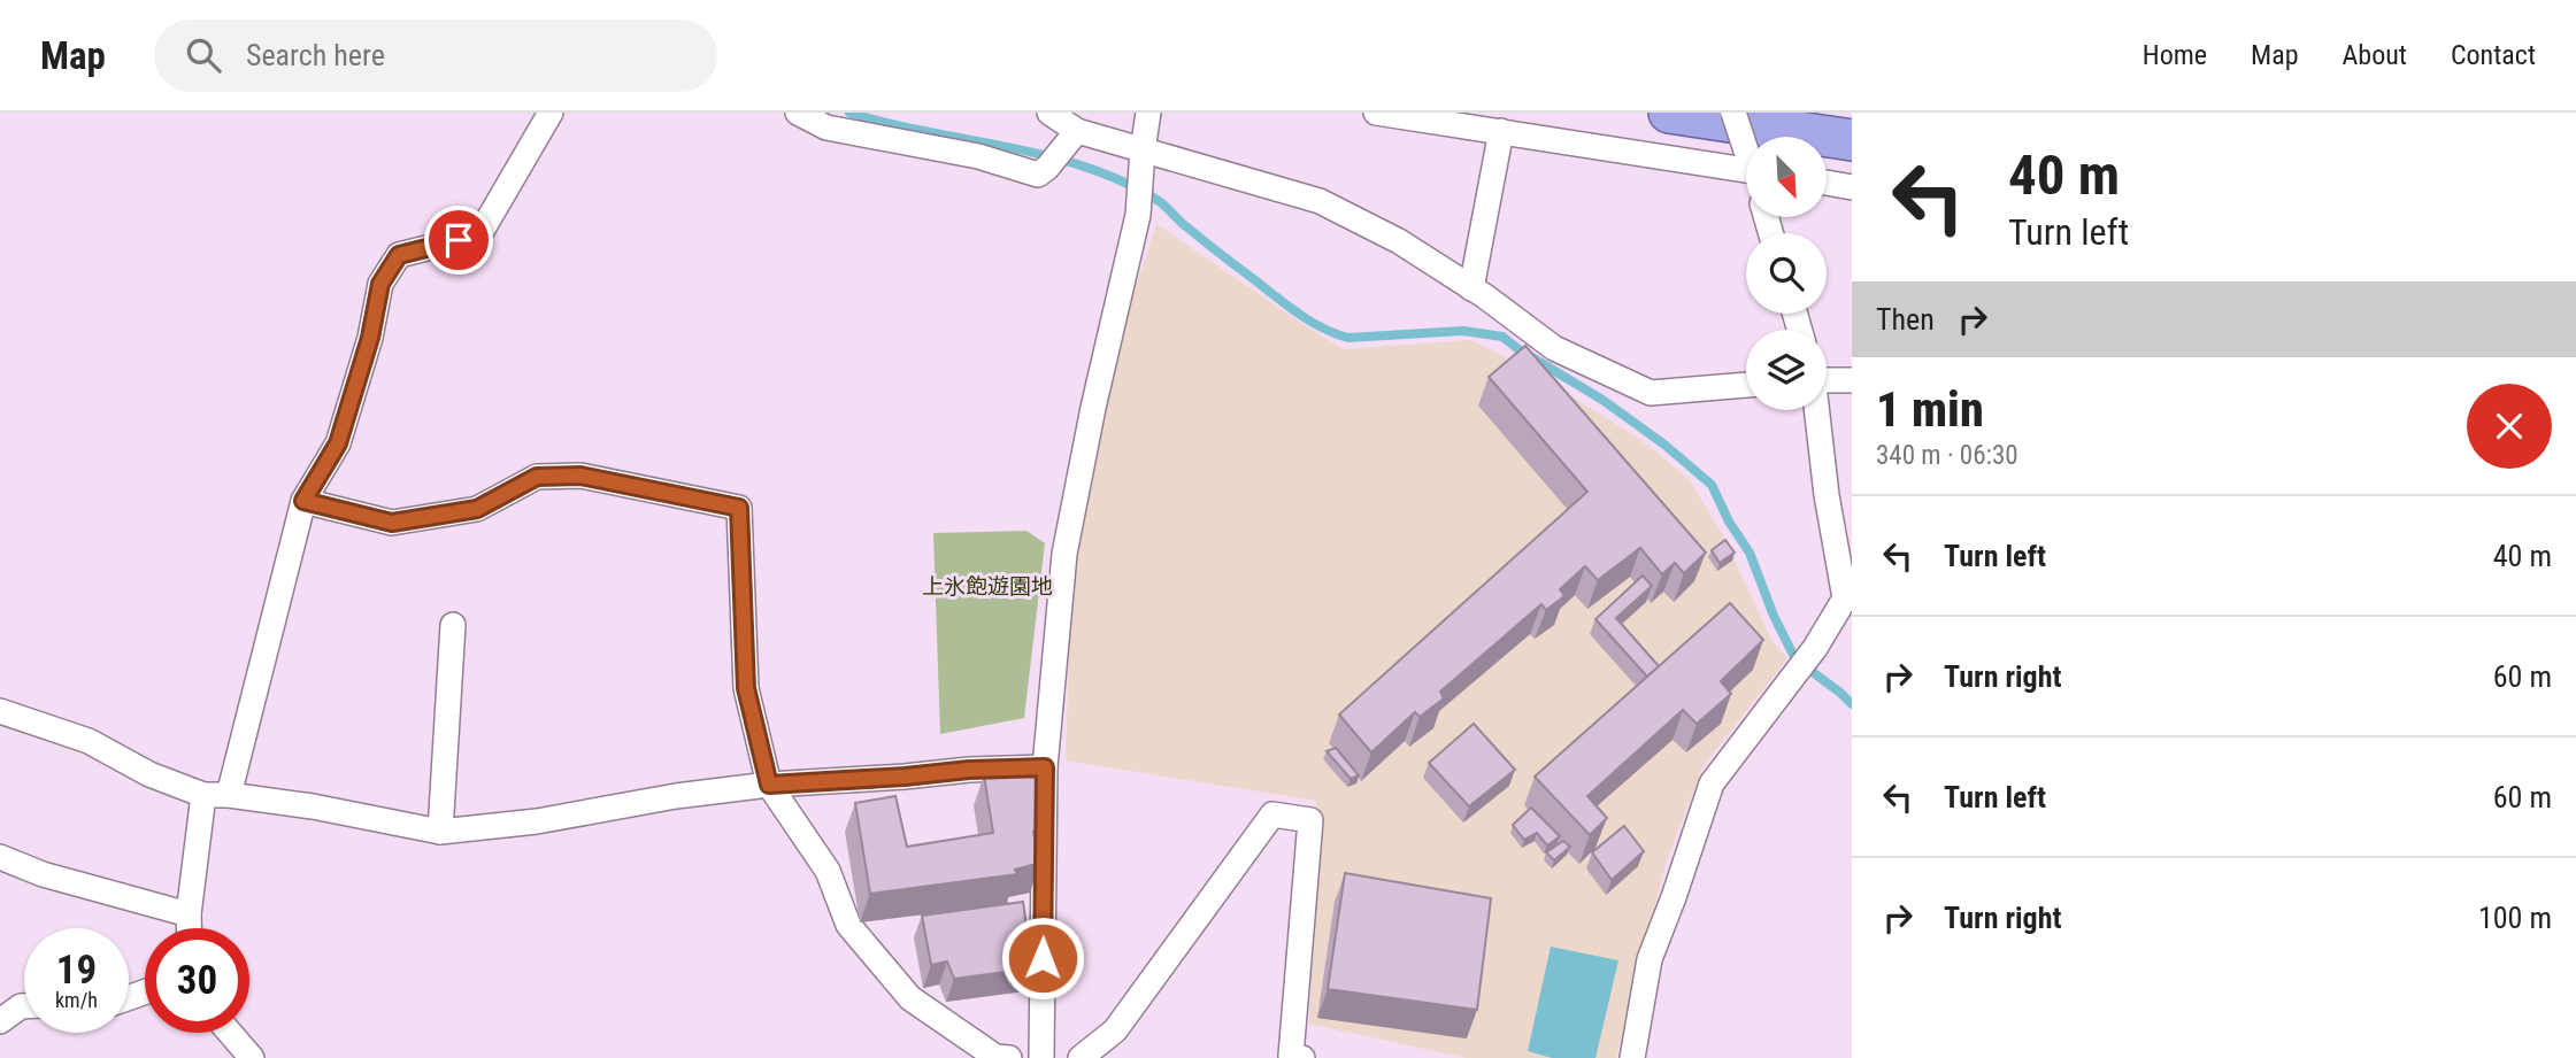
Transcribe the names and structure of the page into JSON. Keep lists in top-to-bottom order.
{
  "parks": ["上氷飽遊園地"],
  "north": "bottom right",
  "page": {
    "header": "Map",
    "search": "Search here",
    "nav": [
      "Home",
      "Map",
      "About",
      "Contact"
    ],
    "turn": ["40 m", "Turn left"],
    "then": "Then",
    "heading": ["1 min", "340 m · 06:30"],
    "list": [
      {
        "name": "Turn left",
        "value": "40 m"
      },
      {
        "name": "Turn right",
        "value": "60 m"
      },
      {
        "name": "Turn left",
        "value": "60 m"
      },
      {
        "name": "Turn right",
        "value": "100 m"
      }
    ],
    "speed": "19 km/h",
    "limit": "30"
  }
}
